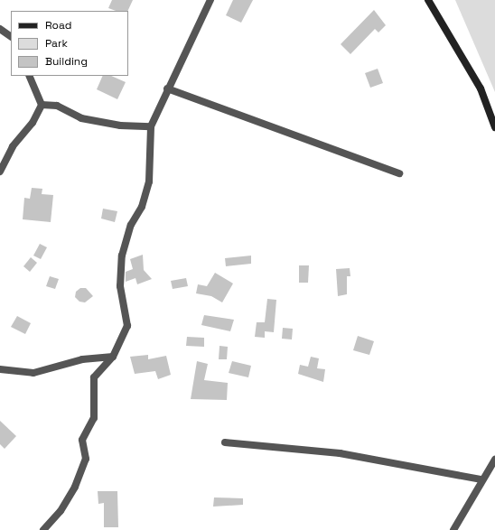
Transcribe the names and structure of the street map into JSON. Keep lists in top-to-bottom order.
{
  "legend": ["Road", "Park", "Building"]
}
